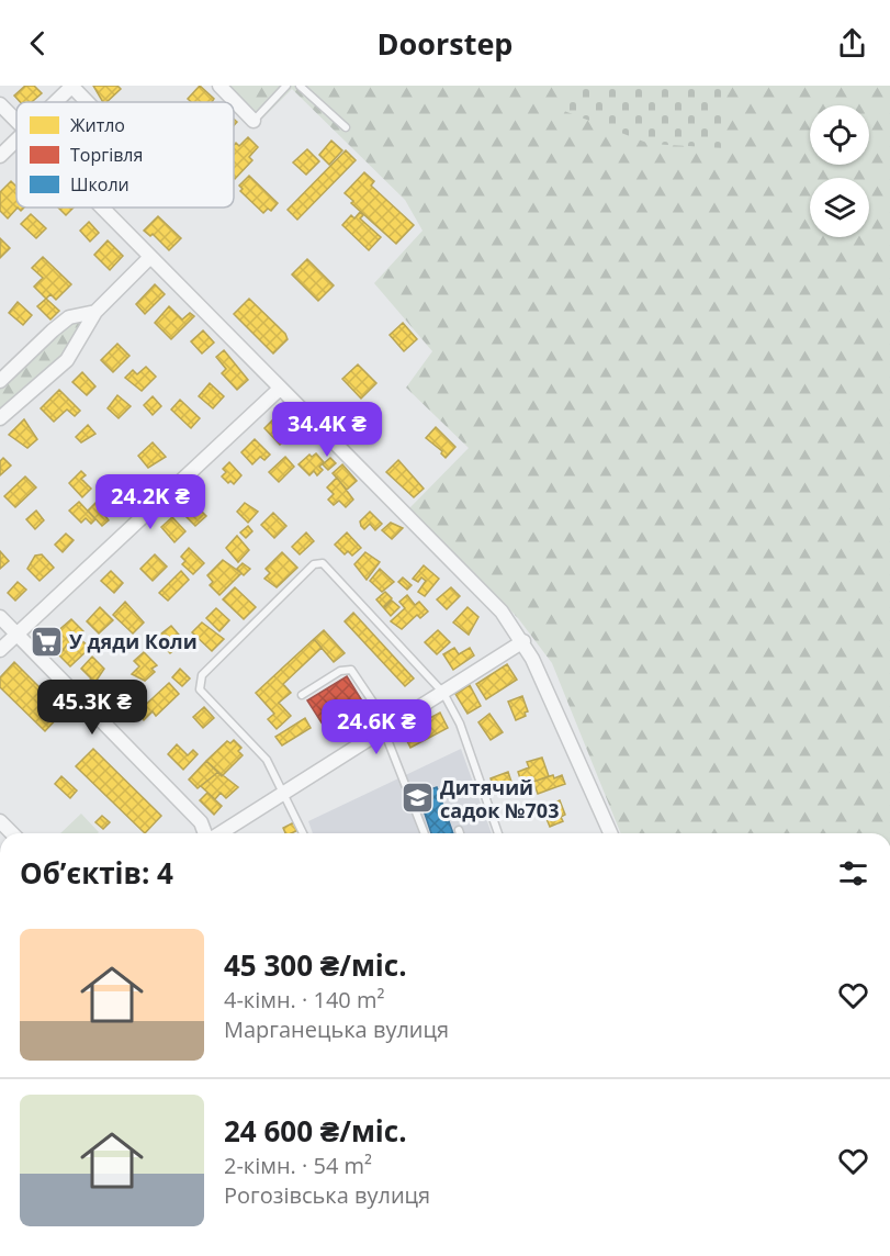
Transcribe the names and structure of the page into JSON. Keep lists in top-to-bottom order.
{
  "places": {
    "supermarket": ["У дяди Коли"],
    "school or university": ["Дитячий садок №703"]
  },
  "legend": ["Житло", "Торгівля", "Школи"],
  "page": {
    "header": "Doorstep",
    "price": [
      "34.4K ₴",
      "24.2K ₴",
      "45.3K ₴",
      "24.6K ₴"
    ],
    "heading": "Об’єктів: 4",
    "list": [
      {
        "name": "45 300 ₴/міс.",
        "note": "4-кімн. · 140 m² · Марганецька вулиця"
      },
      {
        "name": "24 600 ₴/міс.",
        "note": "2-кімн. · 54 m² · Рогозівська вулиця"
      }
    ]
  }
}
